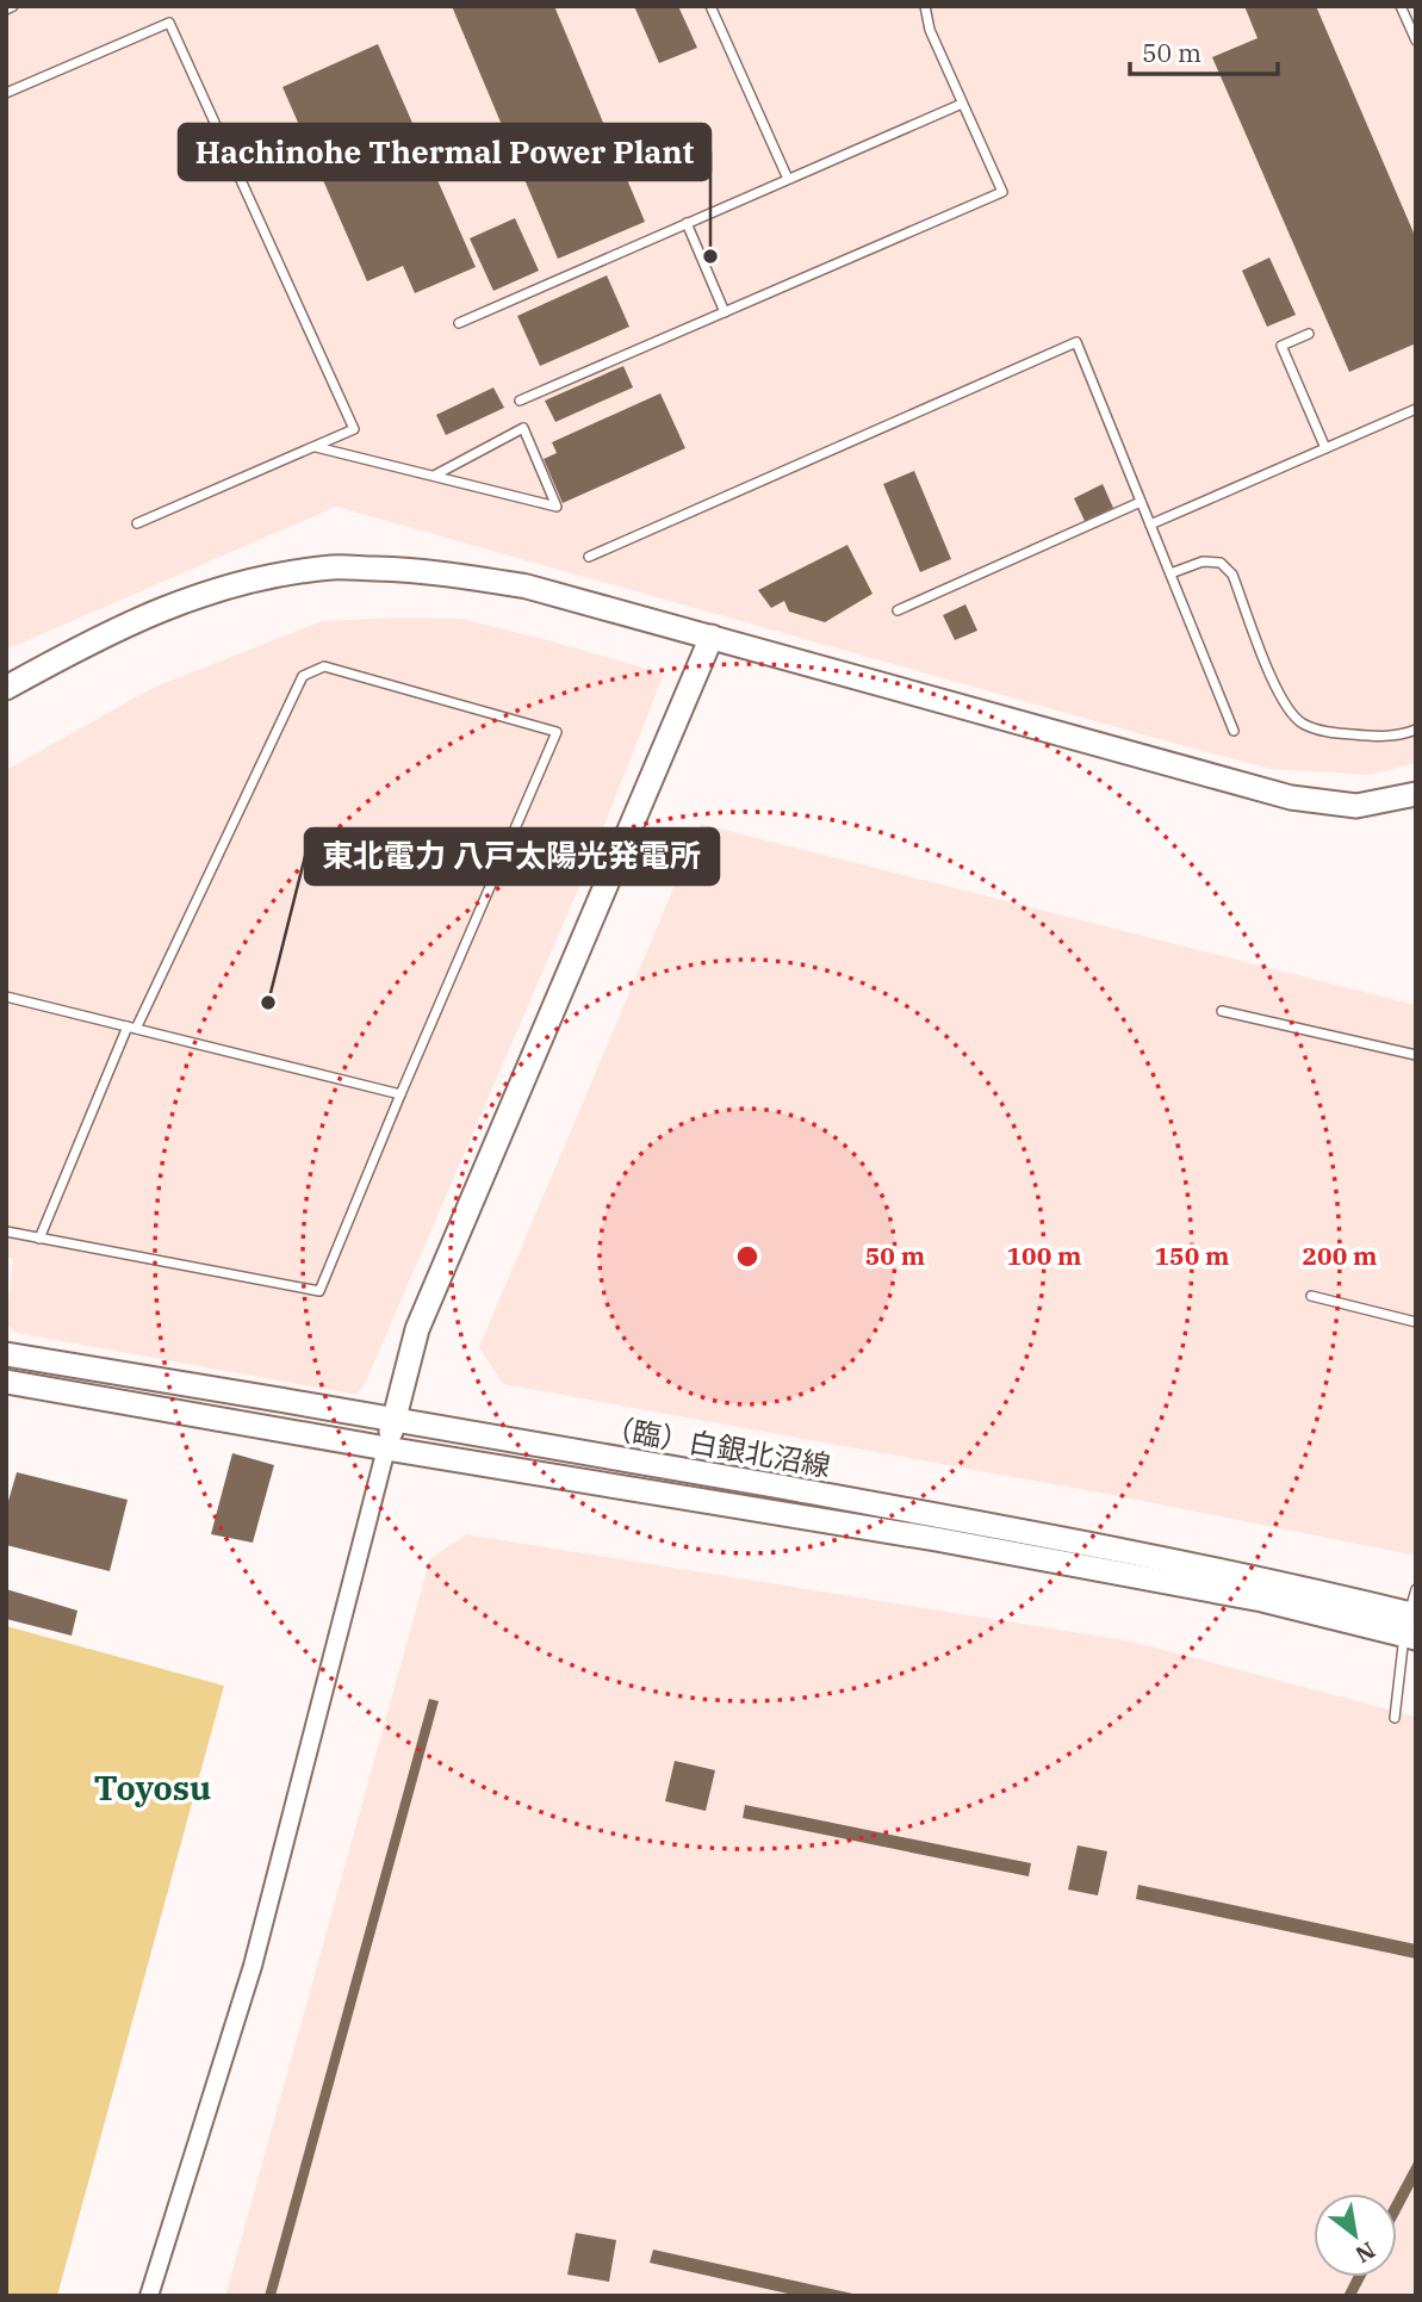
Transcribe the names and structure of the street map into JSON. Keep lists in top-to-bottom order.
{
  "streets": {
    "street": ["（臨）白銀北沼線"]
  },
  "districts": ["Toyosu"],
  "places": ["Hachinohe Thermal Power Plant", "東北電力 八戸太陽光発電所"],
  "scale_bar": "50 m",
  "north": "bottom right",
  "rings": [
    "50 m",
    "100 m",
    "150 m",
    "200 m"
  ]
}
